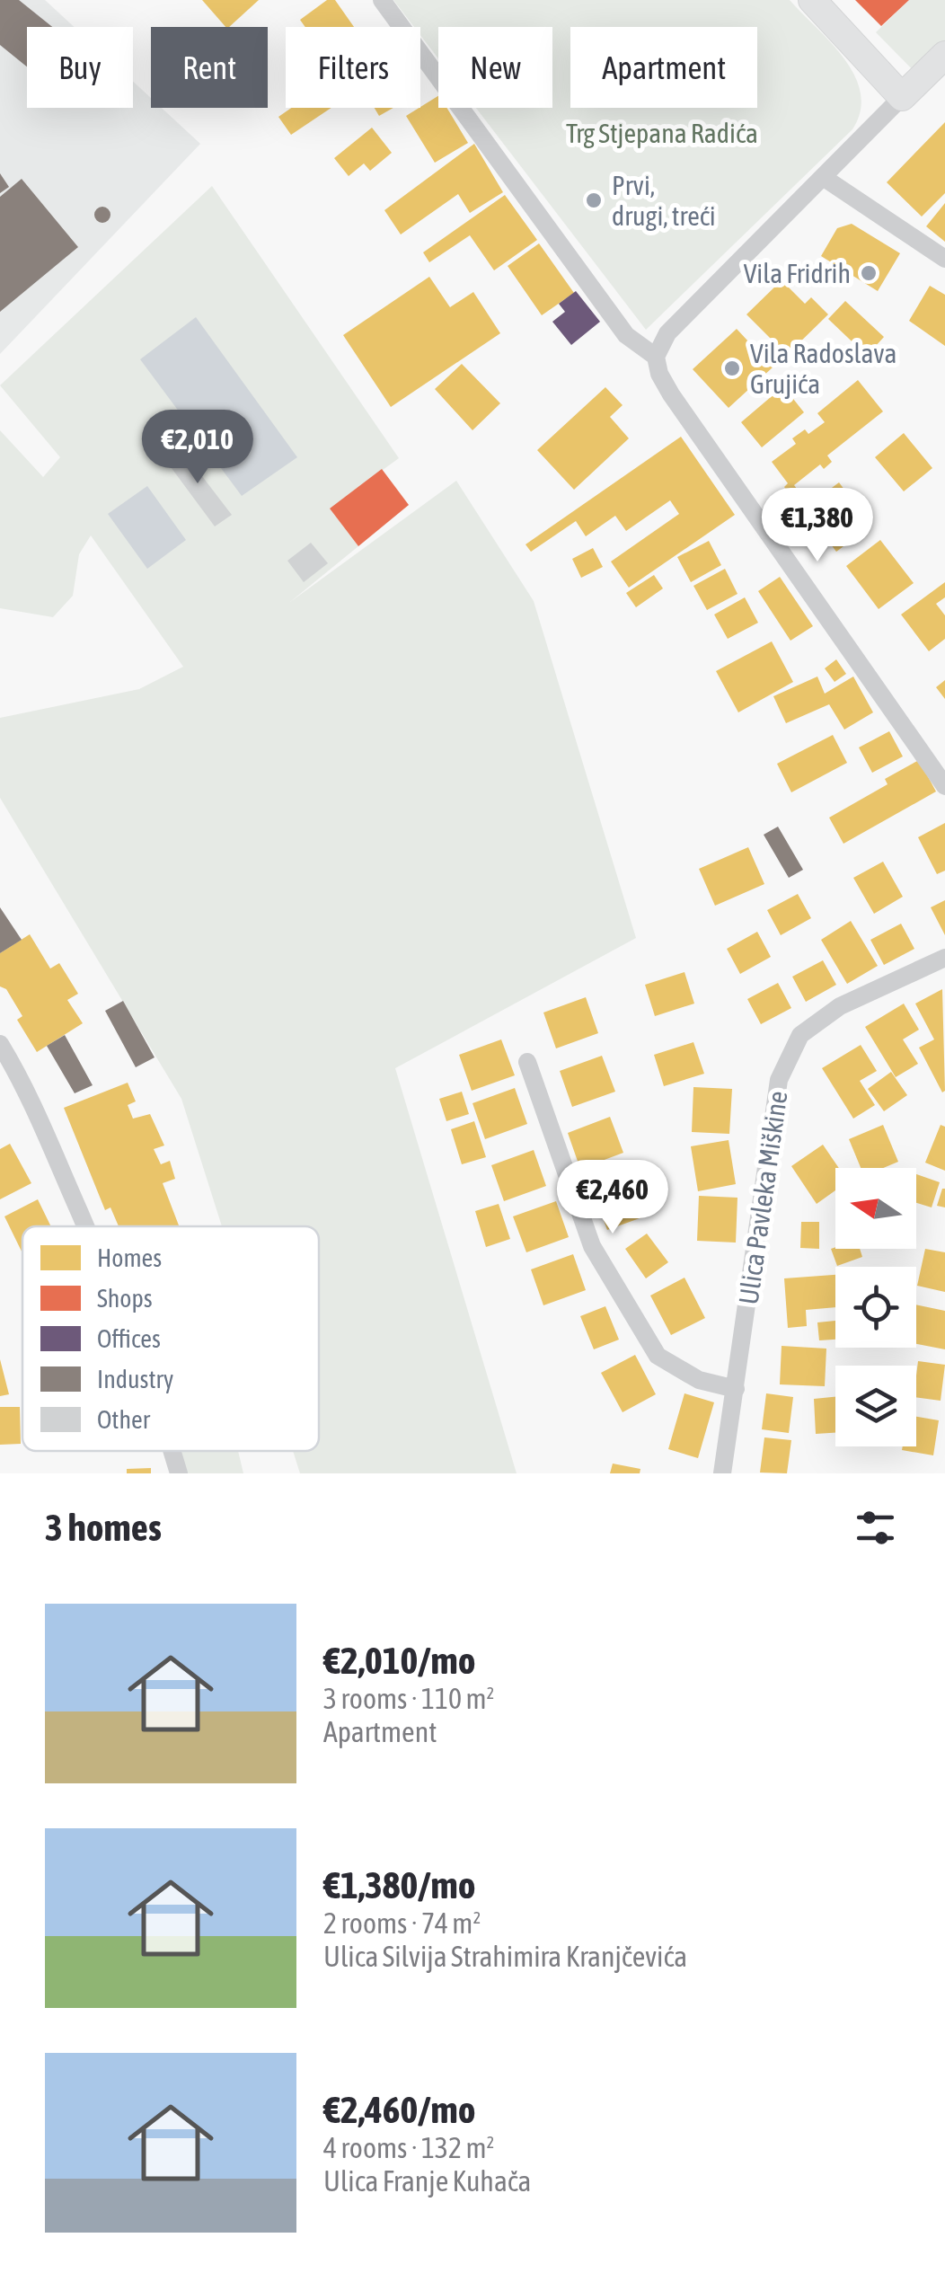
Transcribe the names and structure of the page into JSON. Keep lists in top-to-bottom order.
{
  "streets": {
    "street": ["Ulica Pavleka Miškine"]
  },
  "parks": ["Trg Stjepana Radića"],
  "places": ["Prvi, drugi, treći", "Vila Fridrih", "Vila Radoslava Grujića"],
  "legend": [
    "Homes",
    "Shops",
    "Offices",
    "Industry",
    "Other"
  ],
  "north": "left",
  "page": {
    "chip": [
      "Buy",
      "Rent",
      "Filters",
      "New",
      "Apartment"
    ],
    "price": ["€2,010", "€1,380", "€2,460"],
    "heading": "3 homes",
    "list": [
      {
        "name": "€2,010/mo",
        "note": "3 rooms · 110 m² · Apartment"
      },
      {
        "name": "€1,380/mo",
        "note": "2 rooms · 74 m² · Ulica Silvija Strahimira Kranjčevića"
      },
      {
        "name": "€2,460/mo",
        "note": "4 rooms · 132 m² · Ulica Franje Kuhača"
      }
    ]
  }
}
